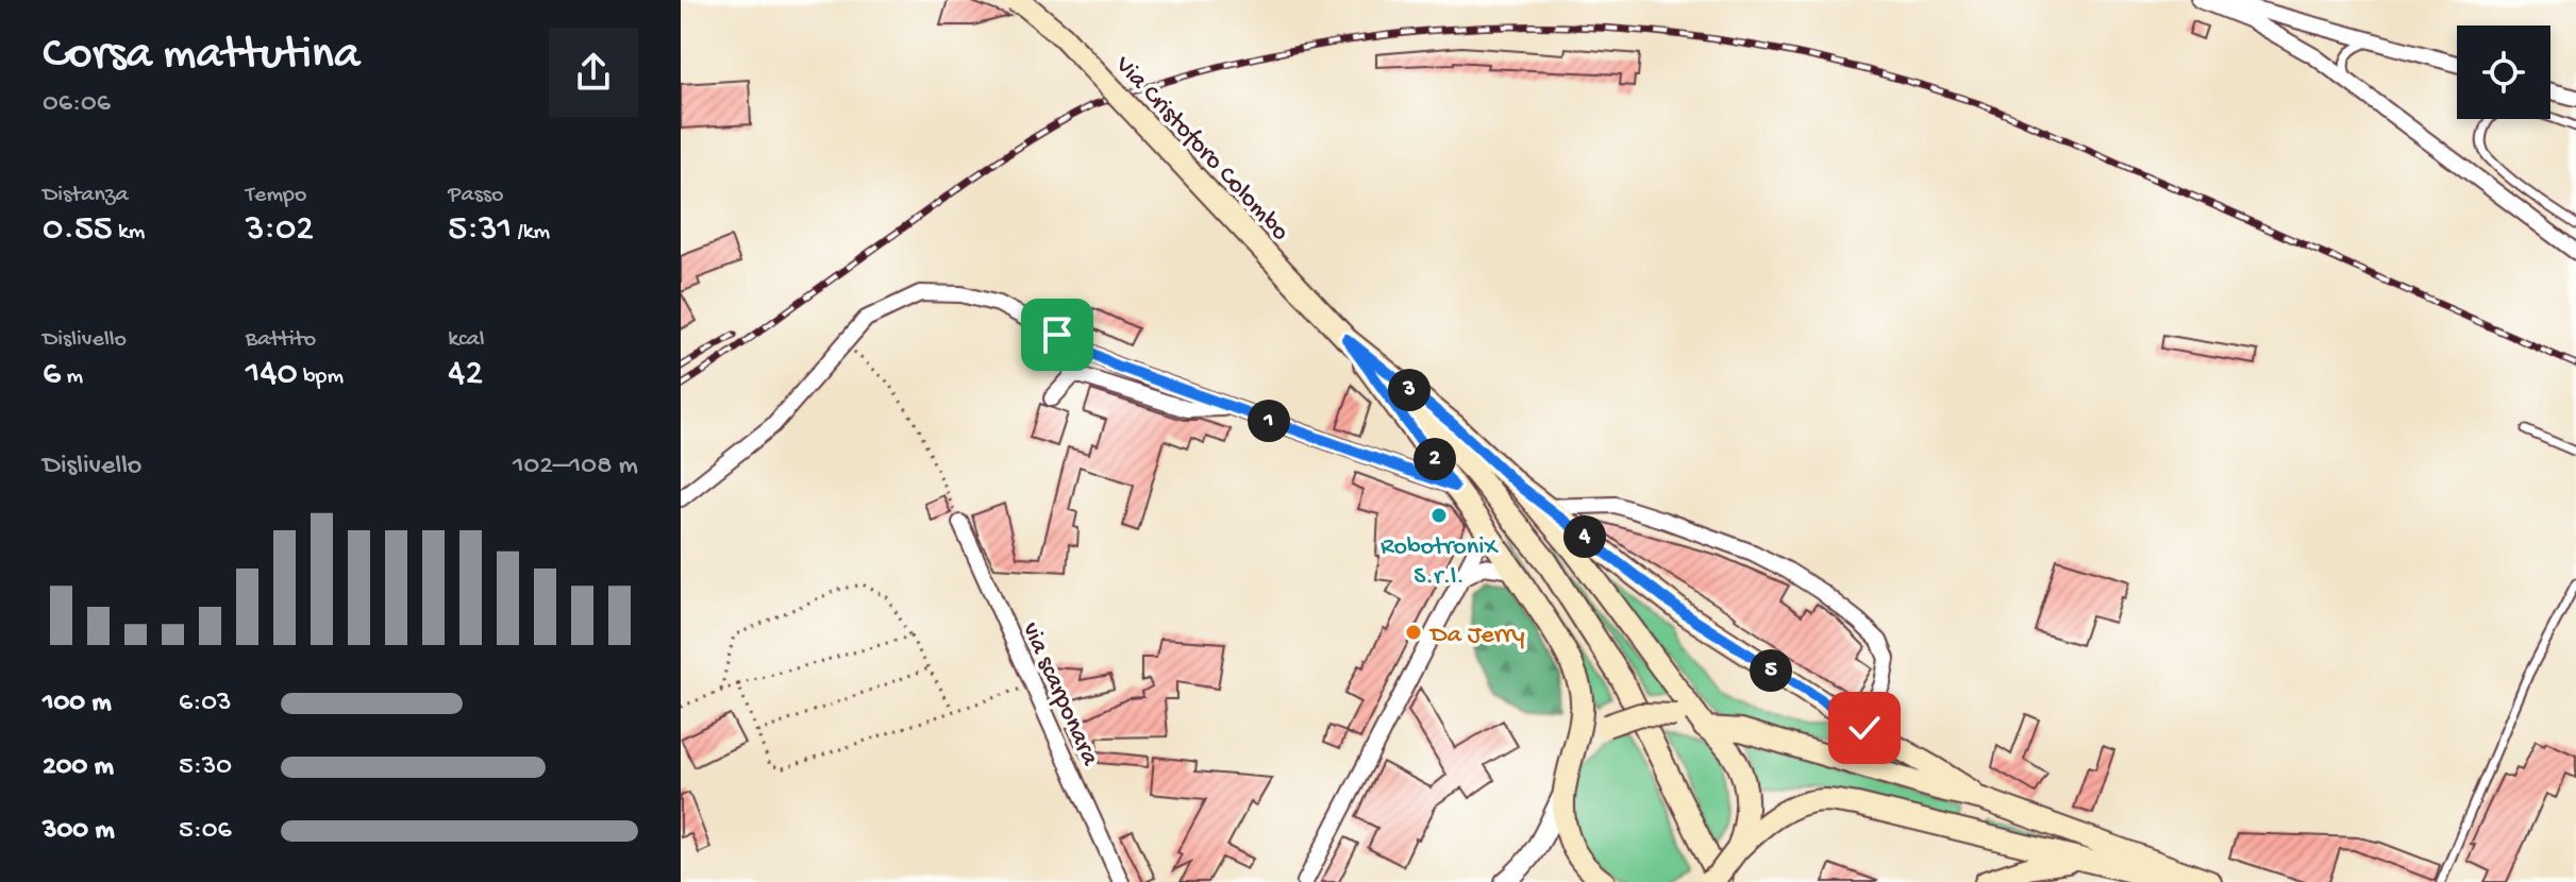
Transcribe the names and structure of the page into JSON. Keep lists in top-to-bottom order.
{
  "streets": {
    "main road": ["Via Cristoforo Colombo"],
    "street": ["via scarponara"]
  },
  "places": ["RobotroniX S.r.l.", "Da Jerry"],
  "page": {
    "heading": ["Corsa mattutina", "06:06"],
    "stats": [
      ["Distanza", "0.55 km"],
      ["Tempo", "3:02"],
      ["Passo", "5:31 /km"],
      ["Dislivello", "6 m"],
      ["Battito", "140 bpm"],
      ["kcal", "42"]
    ],
    "pins": [
      "3",
      "1",
      "2",
      "4",
      "5"
    ],
    "chart": ["Dislivello", "102–108 m"],
    "list": [
      {
        "name": "100 m",
        "note": "6:03"
      },
      {
        "name": "200 m",
        "note": "5:30"
      },
      {
        "name": "300 m",
        "note": "5:06"
      }
    ]
  }
}
